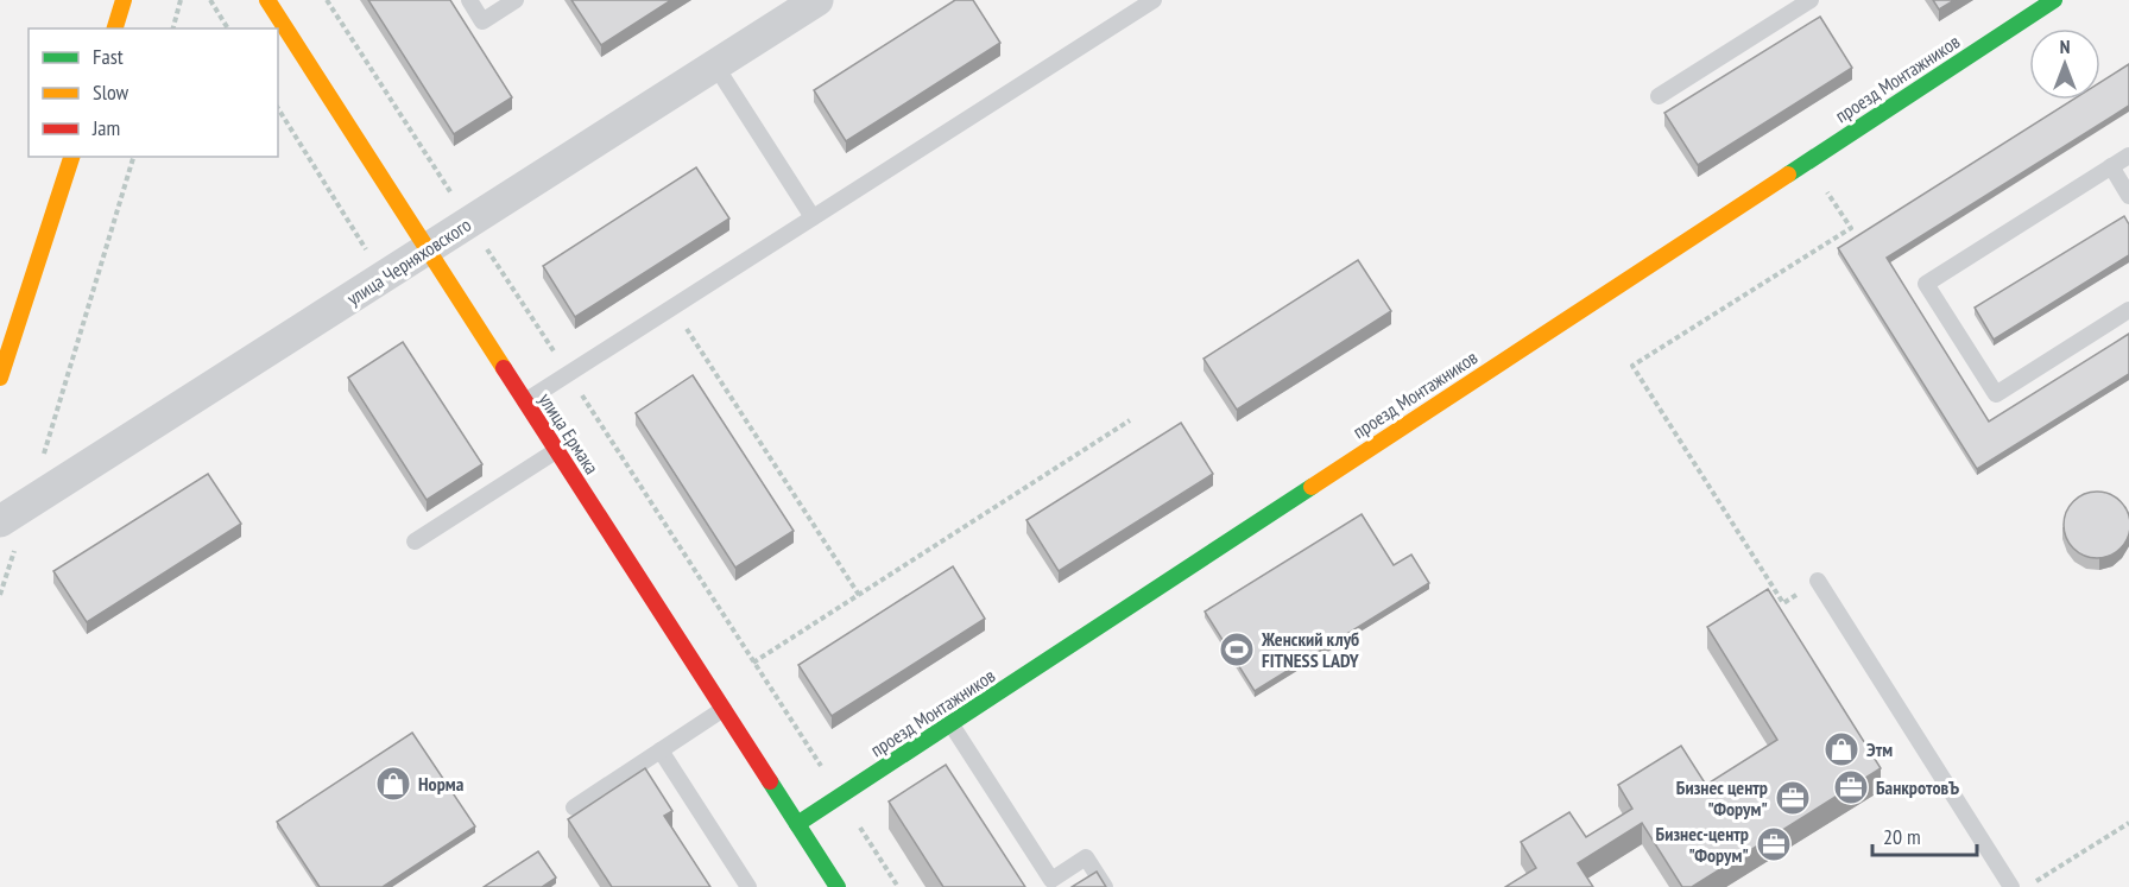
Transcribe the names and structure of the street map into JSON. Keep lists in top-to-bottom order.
{
  "streets": {
    "street": ["проезд Монтажников", "улица Черняховского", "улица Ермака"]
  },
  "crossings": [
    ["проезд Монтажников", "улица Ермака"],
    ["улица Черняховского", "улица Ермака"]
  ],
  "places": {
    "sports": ["Женский клуб FITNESS LADY"],
    "shop": ["Этм", "Норма"],
    "office": ["БанкротовЪ", "Бизнес центр \"Форум\"", "Бизнес-центр \"Форум\""]
  },
  "legend": ["Fast", "Slow", "Jam"],
  "scale_bar": "20 m",
  "north": "top"
}
